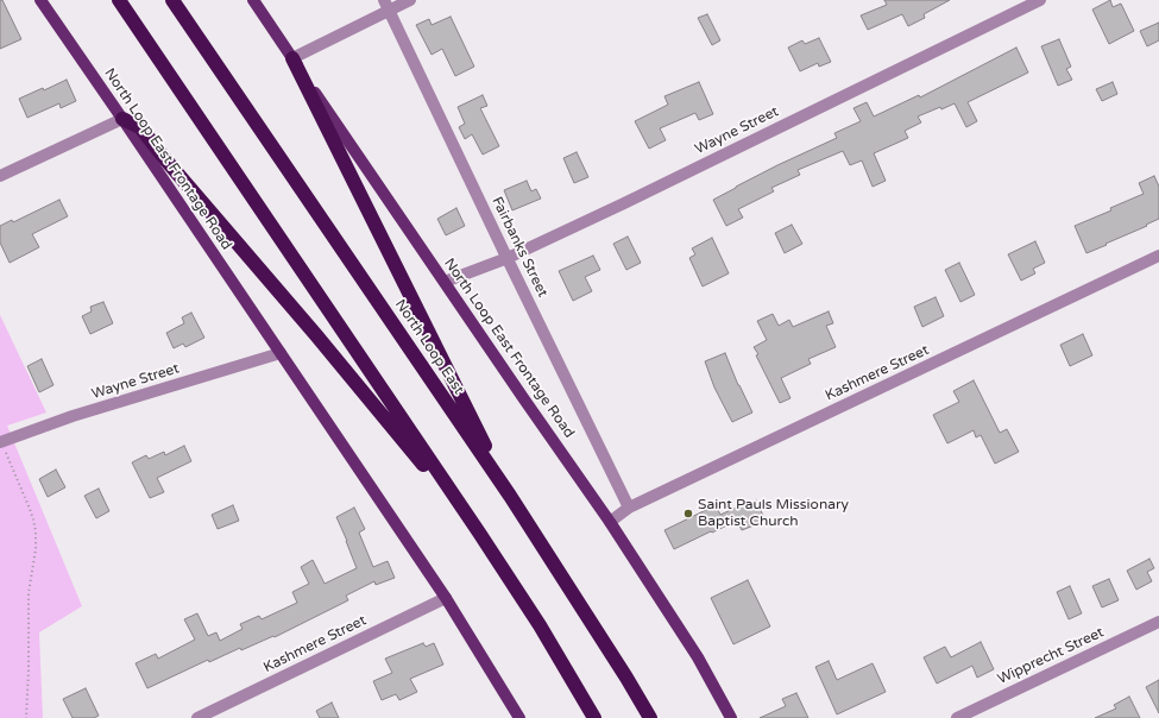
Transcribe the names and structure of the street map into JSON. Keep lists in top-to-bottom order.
{
  "streets": {
    "highway": ["North Loop East"],
    "main road": ["North Loop East Frontage Road"],
    "street": [
      "Wayne Street",
      "Fairbanks Street",
      "Kashmere Street",
      "Wipprecht Street"
    ]
  },
  "crossings": [
    ["Wayne Street", "North Loop East Frontage Road"],
    ["Wayne Street", "Fairbanks Street"],
    ["North Loop East Frontage Road", "Kashmere Street"],
    ["Fairbanks Street", "Kashmere Street"]
  ],
  "places": ["Saint Pauls Missionary Baptist Church"]
}
